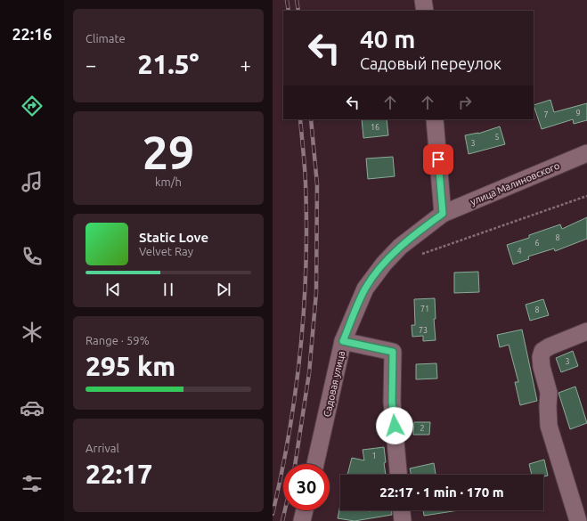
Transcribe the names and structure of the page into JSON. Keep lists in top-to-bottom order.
{
  "streets": {
    "street": ["улица Малиновского", "Садовая улица"]
  },
  "crossings": [
    ["улица Малиновского", "Садовая улица"]
  ],
  "house_numbers": [
    "9",
    "7",
    "16",
    "5",
    "3",
    "8",
    "6",
    "4",
    "71",
    "8",
    "73",
    "3",
    "2",
    "1"
  ],
  "page": {
    "tabs": "22:16",
    "tile": [
      "Climate",
      ["29", "km/h"],
      ["Range · 59%", "295 km"],
      ["Arrival", "22:17"]
    ],
    "turn": ["40 m", "Садовый переулок"],
    "heat": ["−", "21.5°", "+"],
    "song": ["Static Love", "Velvet Ray"],
    "limit": "30",
    "trip": "22:17 · 1 min · 170 m"
  }
}
